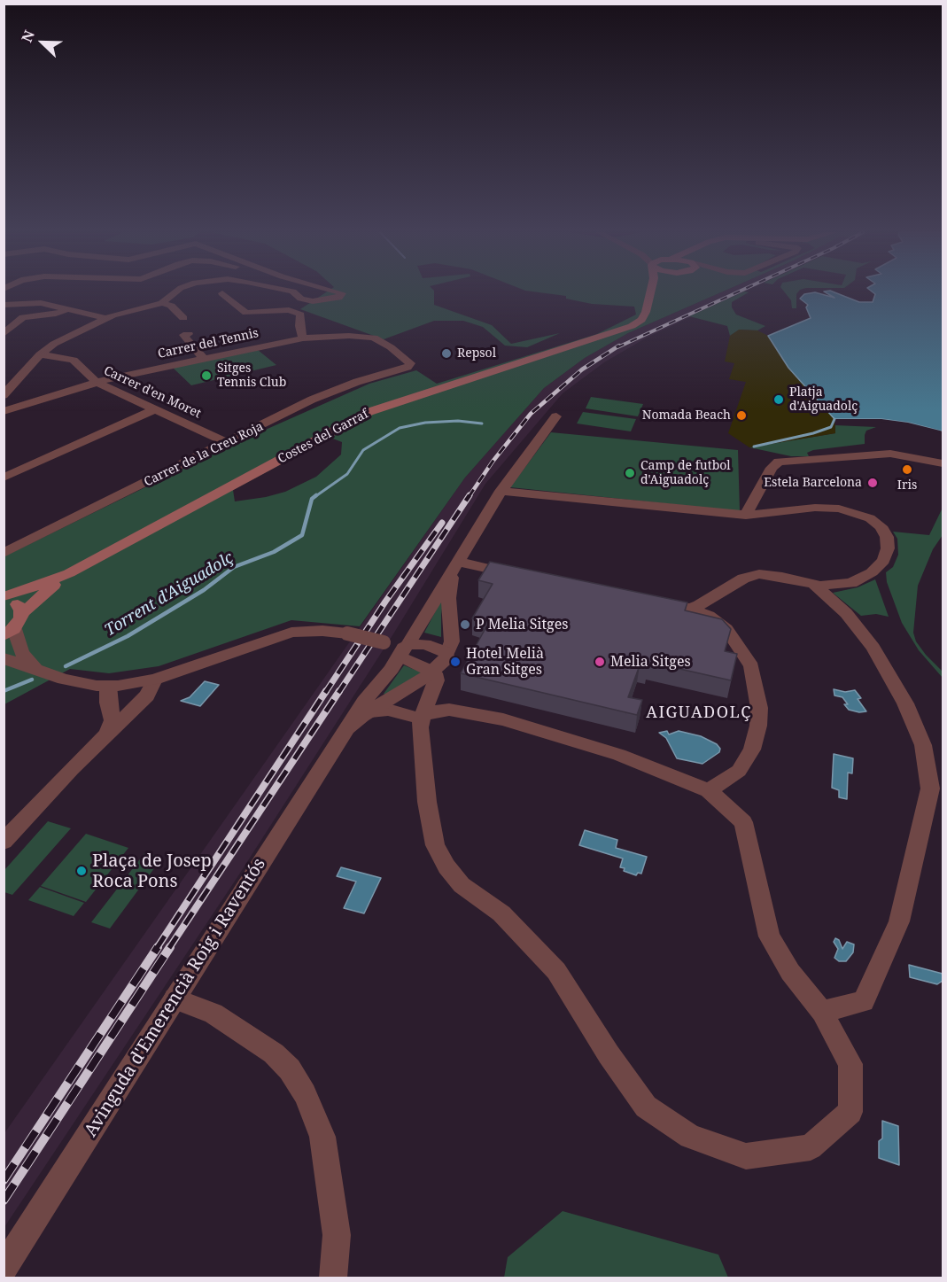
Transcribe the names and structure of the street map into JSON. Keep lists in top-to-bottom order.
{
  "streets": {
    "main road": ["Costes del Garraf"],
    "street": [
      "Carrer del Tennis",
      "Carrer d'en Moret",
      "Carrer de la Creu Roja",
      "Avinguda d'Emerencià Roig i Raventós"
    ]
  },
  "crossings": [
    ["Carrer del Tennis", "Carrer d'en Moret"],
    ["Carrer del Tennis", "Carrer de la Creu Roja"],
    ["Carrer d'en Moret", "Carrer de la Creu Roja"]
  ],
  "districts": ["AIGUADOLÇ"],
  "water": ["Torrent d'Aiguadolç"],
  "places": [
    "Repsol",
    "Sitges Tennis Club",
    "Platja d'Aiguadolç",
    "Nomada Beach",
    "Iris",
    "Camp de futbol d'Aiguadolç",
    "Estela Barcelona",
    "P Melia Sitges",
    "Hotel Melià Gran Sitges",
    "Melia Sitges",
    "Plaça de Josep Roca Pons"
  ],
  "north": "top left"
}
